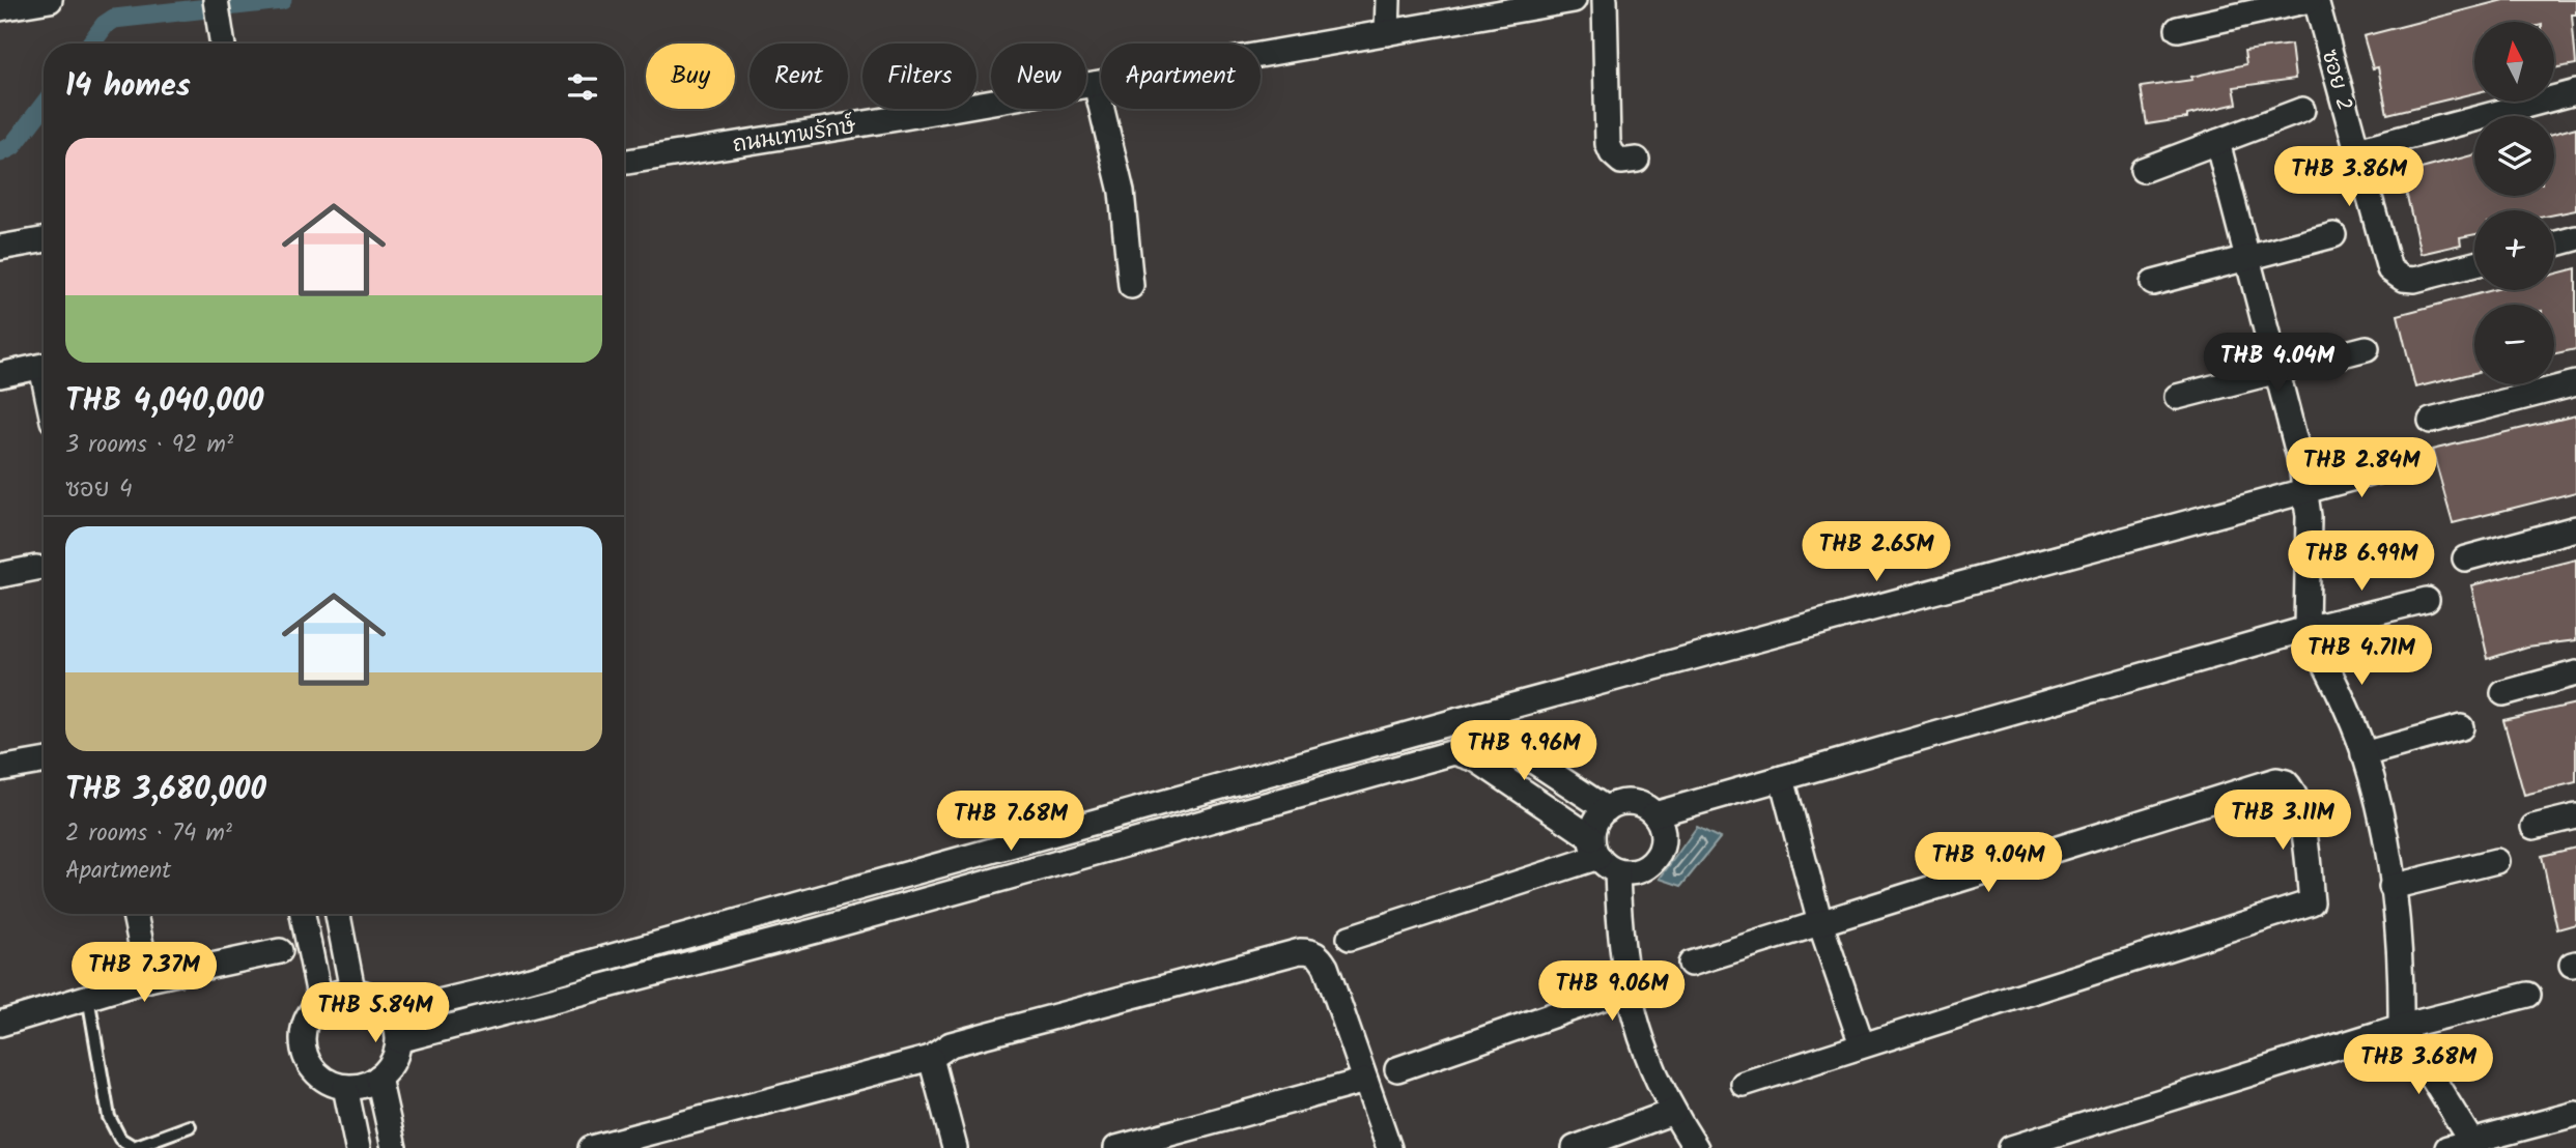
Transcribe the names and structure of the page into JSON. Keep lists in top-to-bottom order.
{
  "streets": {
    "street": ["ซอย 2", "ถนนเทพรักษ์"]
  },
  "north": "top",
  "page": {
    "map_buttons": ["+", "−"],
    "chip": [
      "Buy",
      "Rent",
      "Filters",
      "New",
      "Apartment"
    ],
    "heading": "14 homes",
    "list": [
      {
        "name": "THB 4,040,000",
        "note": "3 rooms · 92 m² · ซอย 4"
      },
      {
        "name": "THB 3,680,000",
        "note": "2 rooms · 74 m² · Apartment"
      }
    ],
    "price": [
      "THB 3.86M",
      "THB 4.04M",
      "THB 2.84M",
      "THB 2.65M",
      "THB 6.99M",
      "THB 4.71M",
      "THB 9.96M",
      "THB 3.11M",
      "THB 7.68M",
      "THB 9.04M",
      "THB 7.37M",
      "THB 9.06M",
      "THB 5.84M",
      "THB 3.68M"
    ]
  }
}
